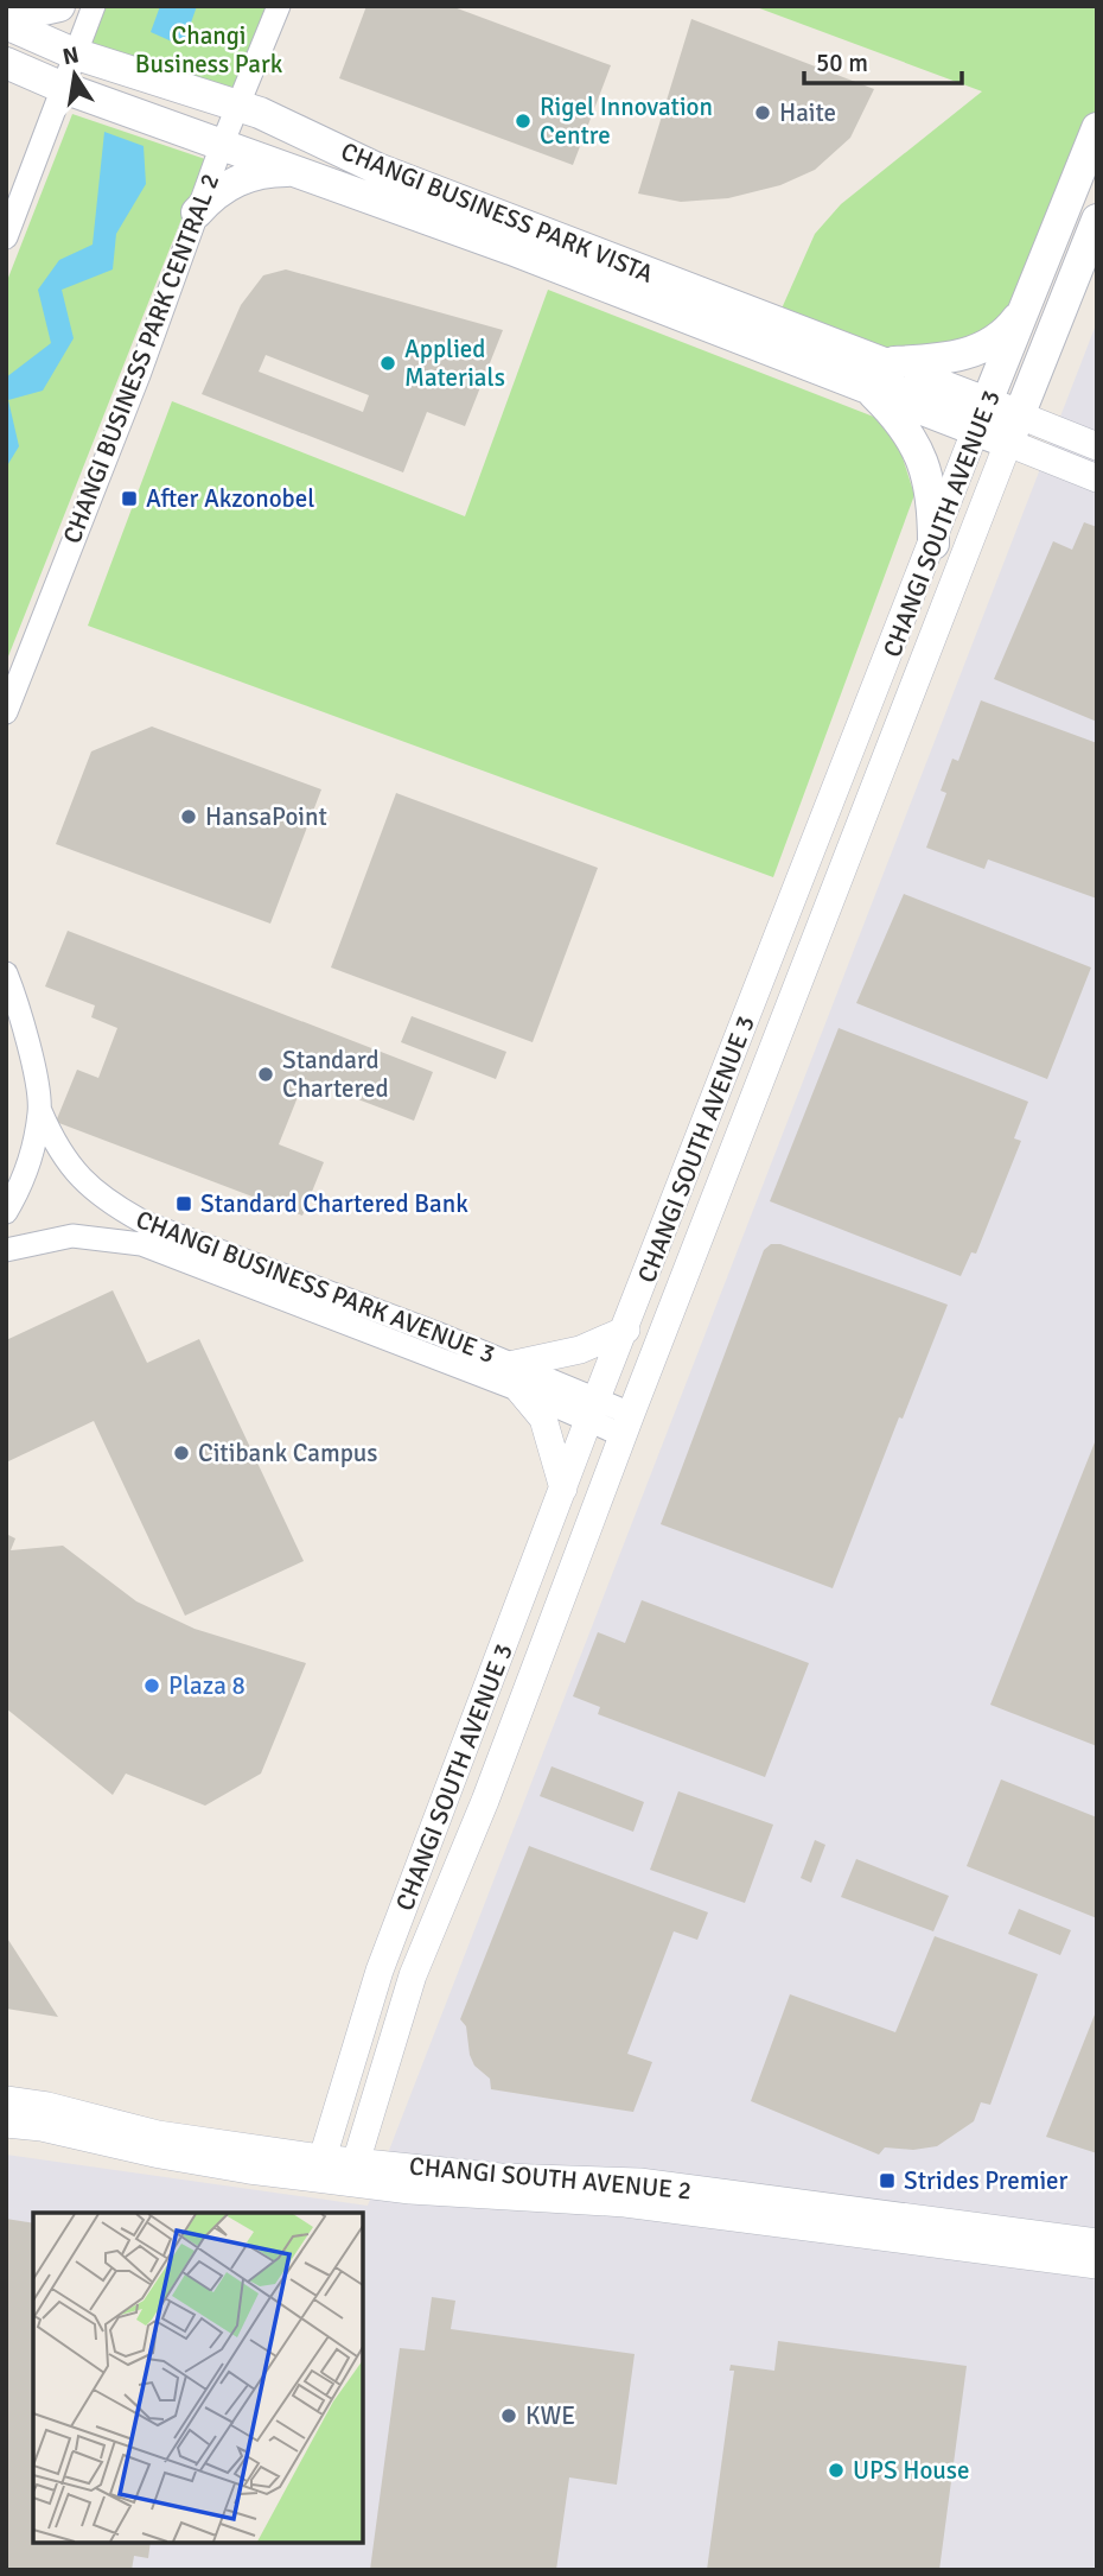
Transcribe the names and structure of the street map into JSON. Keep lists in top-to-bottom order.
{
  "streets": {
    "main road": ["CHANGI BUSINESS PARK VISTA", "CHANGI SOUTH AVENUE 3"],
    "street": ["CHANGI BUSINESS PARK CENTRAL 2", "CHANGI BUSINESS PARK AVENUE 3", "CHANGI SOUTH AVENUE 2"]
  },
  "crossings": [
    ["CHANGI BUSINESS PARK VISTA", "CHANGI BUSINESS PARK CENTRAL 2"],
    ["CHANGI BUSINESS PARK VISTA", "CHANGI SOUTH AVENUE 3"],
    ["CHANGI SOUTH AVENUE 3", "CHANGI BUSINESS PARK AVENUE 3"],
    ["CHANGI SOUTH AVENUE 3", "CHANGI SOUTH AVENUE 2"]
  ],
  "parks": ["Changi Business Park"],
  "places": {
    "other": [
      "Haite",
      "Rigel Innovation Centre",
      "Applied Materials",
      "HansaPoint",
      "Standard Chartered",
      "Citibank Campus",
      "Plaza 8",
      "KWE",
      "UPS House"
    ],
    "transit": ["After Akzonobel", "Standard Chartered Bank", "Strides Premier"]
  },
  "scale_bar": "50 m",
  "north": "top"
}
